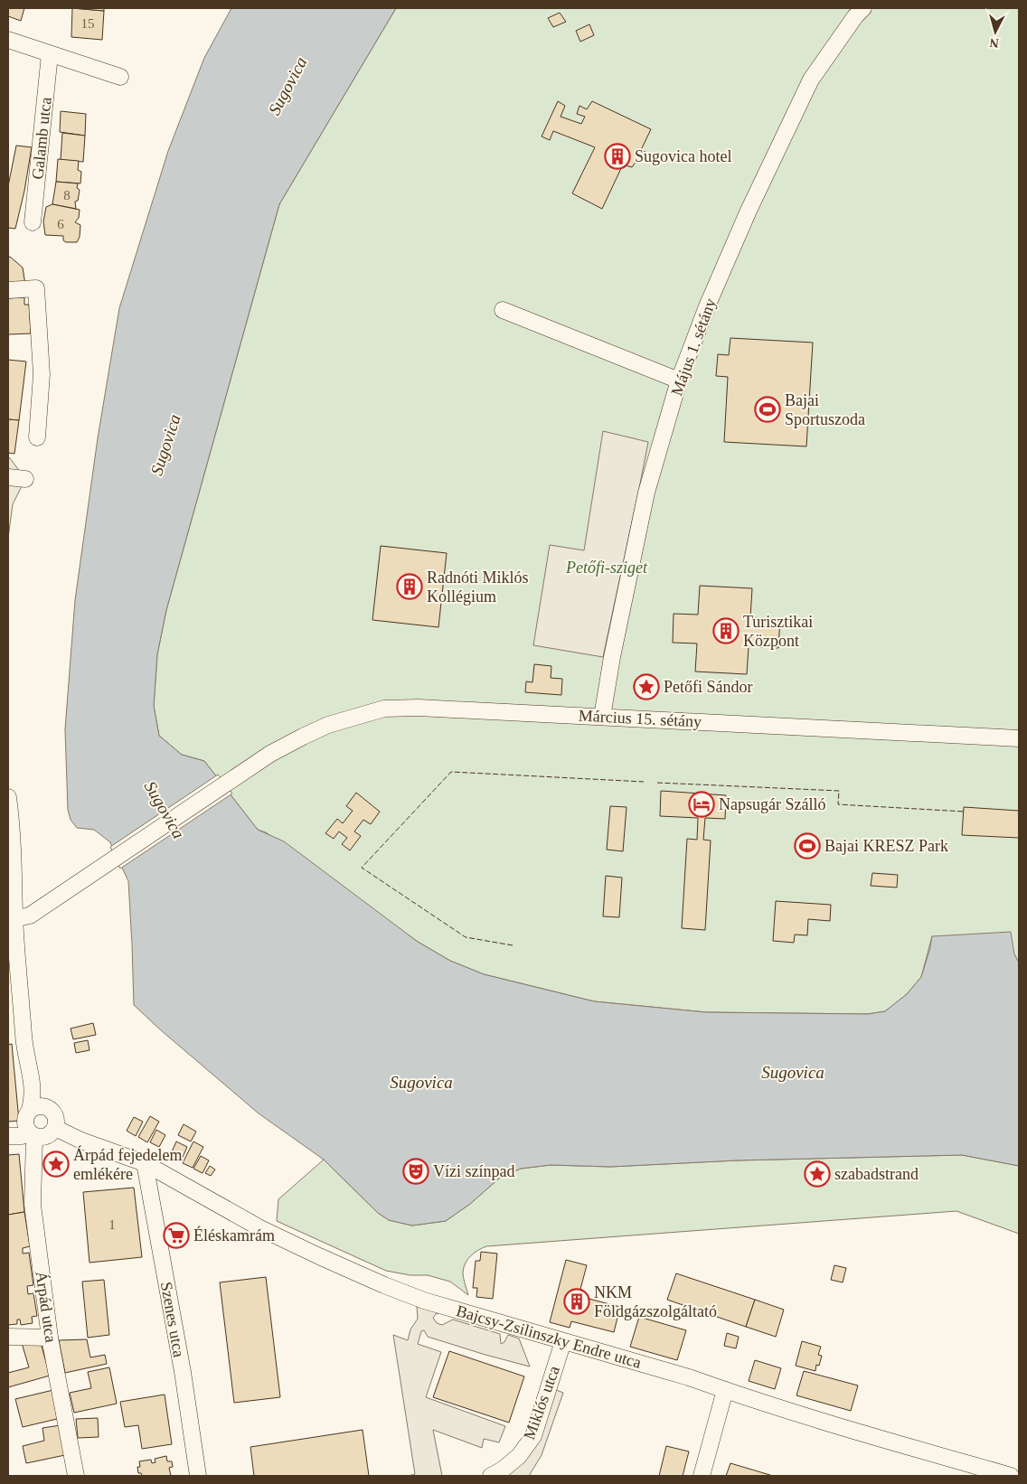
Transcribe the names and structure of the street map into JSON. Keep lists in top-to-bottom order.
{
  "streets": {
    "street": [
      "Galamb utca",
      "Május 1. sétány",
      "Március 15. sétány",
      "Árpád utca",
      "Szenes utca",
      "Bajcsy-Zsilinszky Endre utca",
      "Miklós utca"
    ]
  },
  "crossings": [
    ["Május 1. sétány", "Március 15. sétány"],
    ["Árpád utca", "Bajcsy-Zsilinszky Endre utca"],
    ["Szenes utca", "Bajcsy-Zsilinszky Endre utca"],
    ["Bajcsy-Zsilinszky Endre utca", "Miklós utca"]
  ],
  "water": ["Sugovica"],
  "parks": ["Petőfi-sziget"],
  "places": {
    "building": [
      "Sugovica hotel",
      "Radnóti Miklós Kollégium",
      "Turisztikai Központ",
      "NKM Földgázszolgáltató"
    ],
    "sports": ["Bajai Sportuszoda", "Bajai KRESZ Park"],
    "place": ["Petőfi Sándor", "Árpád fejedelem emlékére", "szabadstrand"],
    "hotel": ["Napsugár Szálló"],
    "theatre": ["Vízi színpad"],
    "supermarket": ["Éléskamrám"]
  },
  "house_numbers": [
    "15",
    "8",
    "6",
    "1"
  ],
  "north": "bottom"
}
